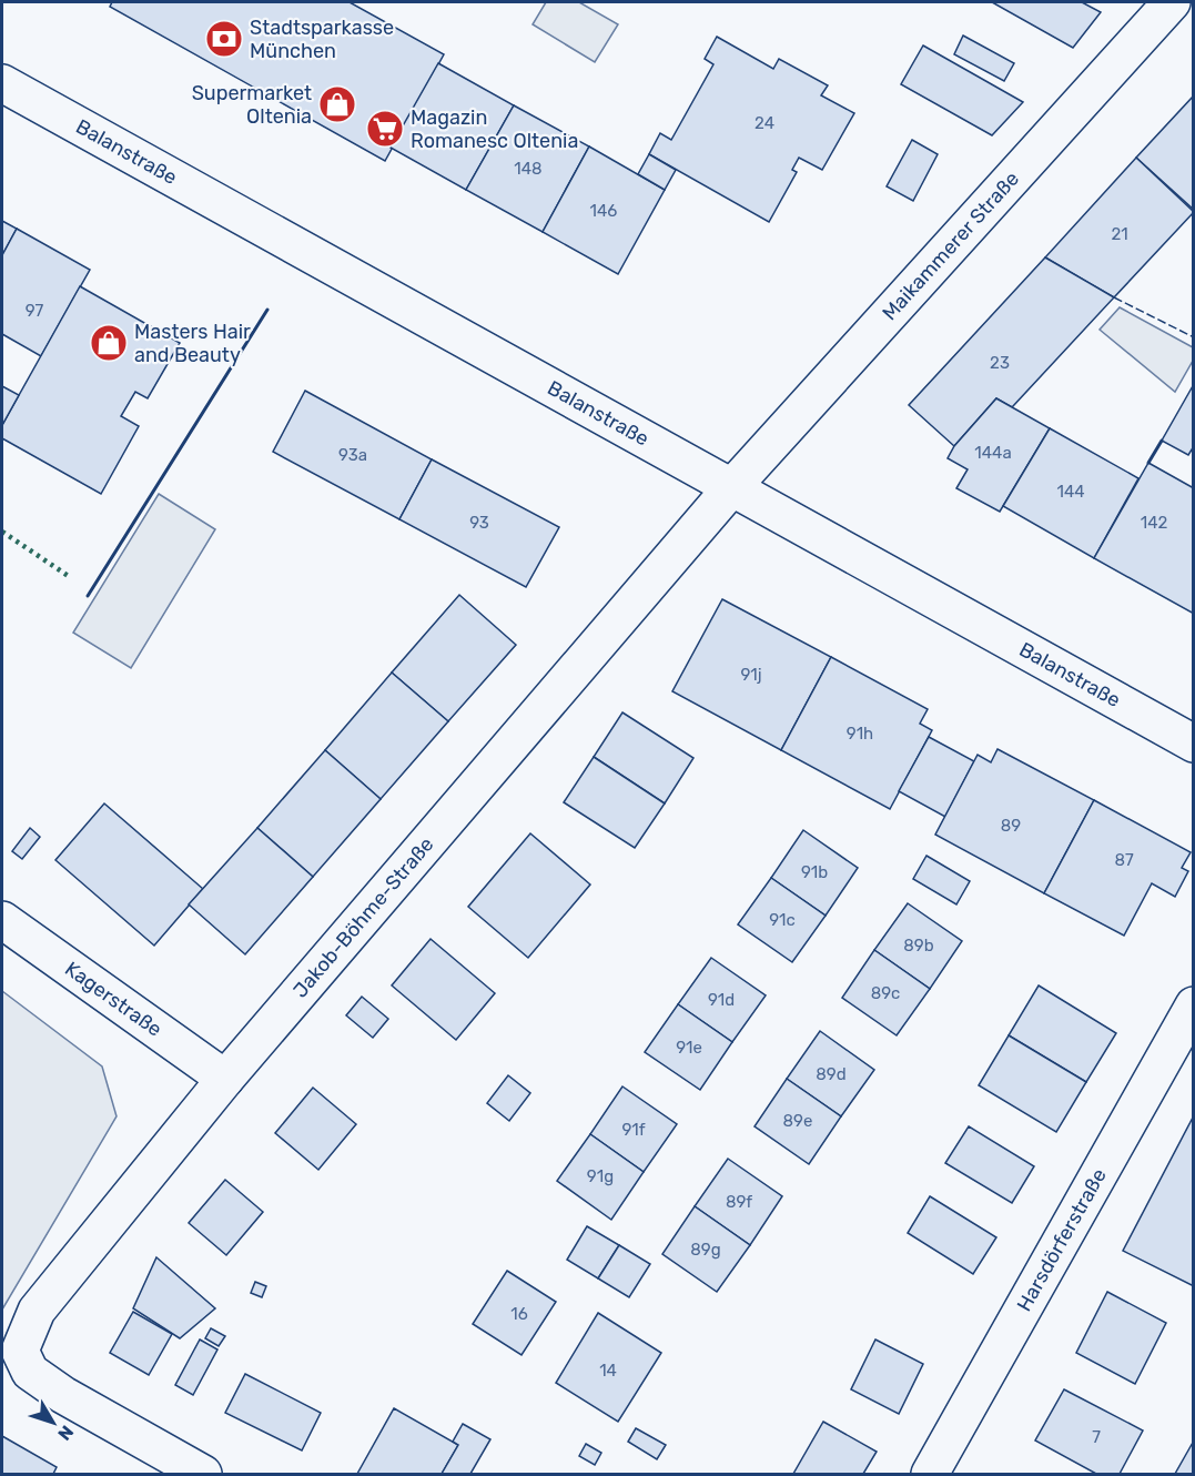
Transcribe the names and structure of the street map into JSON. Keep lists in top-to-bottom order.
{
  "streets": {
    "street": [
      "Balanstraße",
      "Maikammerer Straße",
      "Jakob-Böhme-Straße",
      "Kagerstraße",
      "Harsdörferstraße"
    ]
  },
  "crossings": [
    ["Balanstraße", "Maikammerer Straße"],
    ["Balanstraße", "Jakob-Böhme-Straße"],
    ["Maikammerer Straße", "Jakob-Böhme-Straße"],
    ["Jakob-Böhme-Straße", "Kagerstraße"]
  ],
  "places": {
    "bank": ["Stadtsparkasse München"],
    "shop": ["Supermarket Oltenia", "Masters Hair and Beauty"],
    "supermarket": ["Magazin Romanesc Oltenia"]
  },
  "house_numbers": [
    "24",
    "148",
    "146",
    "21",
    "97",
    "23",
    "144a",
    "93a",
    "144",
    "93",
    "142",
    "91j",
    "91h",
    "89",
    "87",
    "91b",
    "91c",
    "89b",
    "89c",
    "91d",
    "91e",
    "89d",
    "89e",
    "91f",
    "91g",
    "89f",
    "89g",
    "16",
    "14",
    "7"
  ],
  "north": "bottom right"
}
